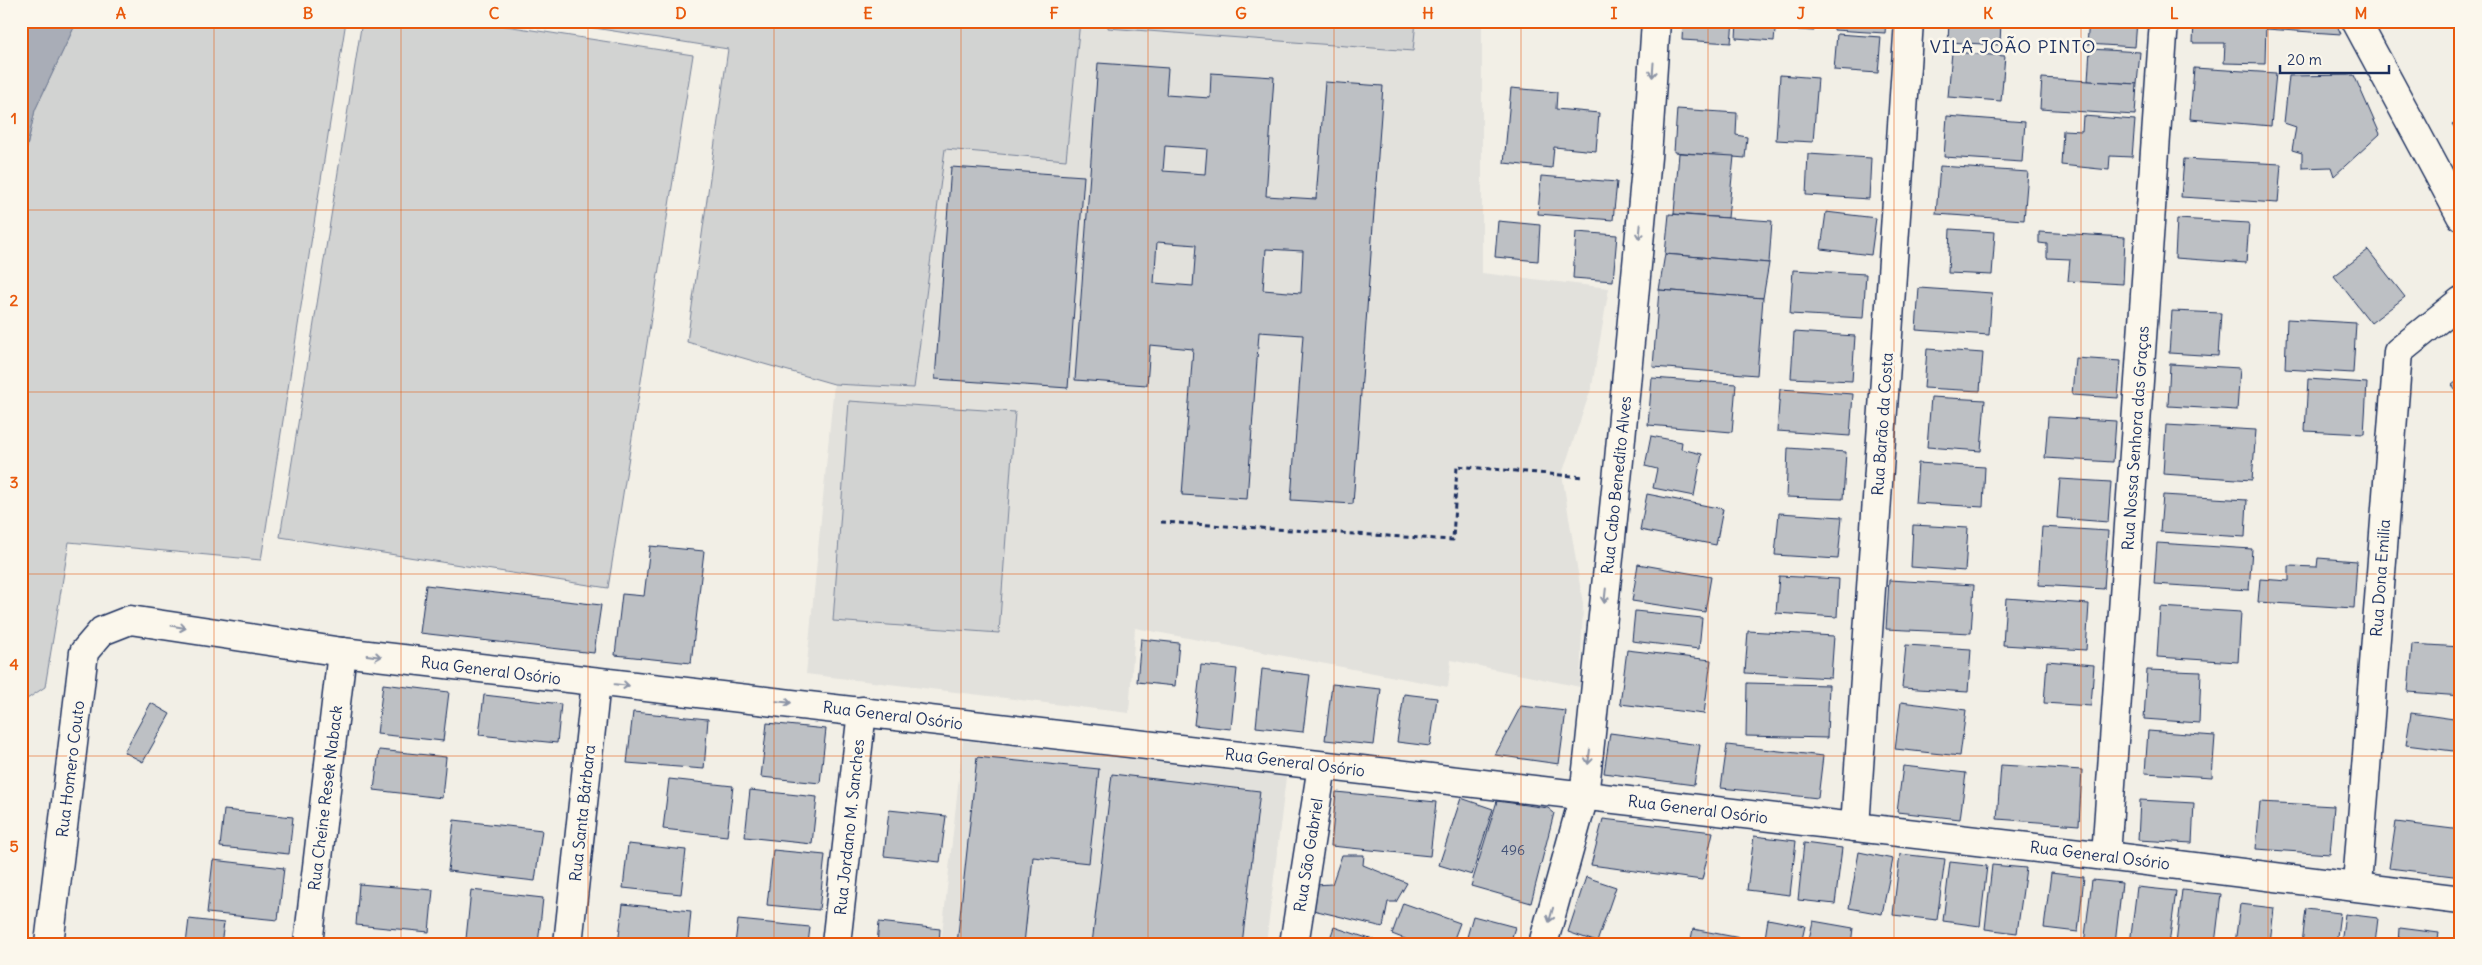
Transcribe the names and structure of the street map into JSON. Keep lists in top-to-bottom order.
{
  "streets": {
    "street": [
      "Rua Barão da Costa",
      "Rua Nossa Senhora das Graças",
      "Rua Cabo Benedito Alves",
      "Rua Dona Emilia",
      "Rua General Osório",
      "Rua Homero Couto",
      "Rua Cheine Resek Naback",
      "Rua Santa Bárbara",
      "Rua Jordano M. Sanches",
      "Rua São Gabriel"
    ]
  },
  "crossings": [
    ["Rua Barão da Costa", "Rua General Osório"],
    ["Rua Nossa Senhora das Graças", "Rua General Osório"],
    ["Rua Cabo Benedito Alves", "Rua General Osório"],
    ["Rua Dona Emilia", "Rua General Osório"],
    ["Rua General Osório", "Rua Homero Couto"],
    ["Rua General Osório", "Rua Cheine Resek Naback"],
    ["Rua General Osório", "Rua Santa Bárbara"],
    ["Rua General Osório", "Rua Jordano M. Sanches"],
    ["Rua General Osório", "Rua São Gabriel"]
  ],
  "one_way": ["Rua Cabo Benedito Alves"],
  "districts": ["VILA JOÃO PINTO"],
  "house_numbers": ["496"],
  "scale_bar": "20 m",
  "grid": {
    "columns": [
      "A",
      "B",
      "C",
      "D",
      "E",
      "F",
      "G",
      "H",
      "I",
      "J",
      "K",
      "L",
      "M"
    ],
    "rows": [
      "1",
      "2",
      "3",
      "4",
      "5"
    ]
  }
}
